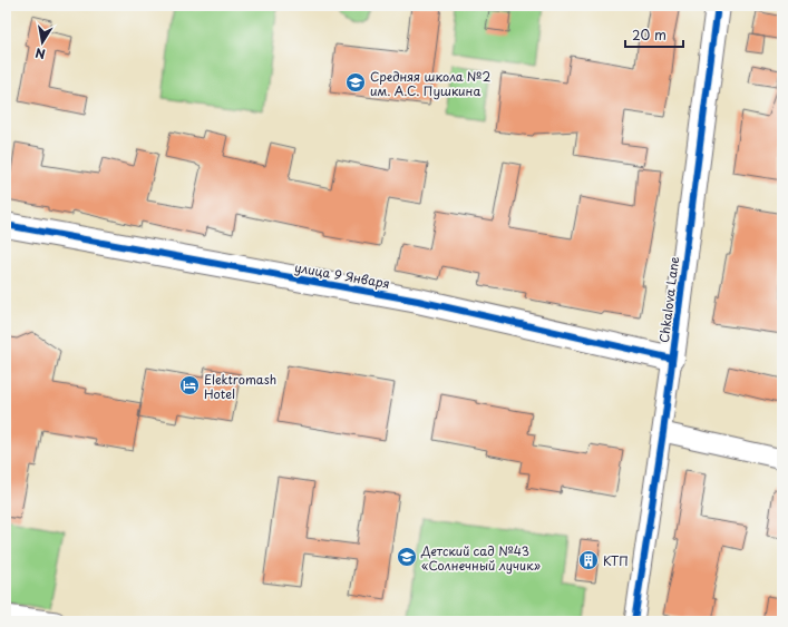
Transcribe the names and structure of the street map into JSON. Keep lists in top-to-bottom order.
{
  "streets": {
    "street": ["улица 9 Января", "Chkalova Lane"]
  },
  "crossings": [
    ["улица 9 Января", "Chkalova Lane"]
  ],
  "places": {
    "school or university": ["Средняя школа №2 им. А.С. Пушкина", "Детский сад №43 «Солнечный лучик»"],
    "hotel": ["Elektromash Hotel"],
    "building": ["КТП"]
  },
  "scale_bar": "20 m",
  "north": "bottom"
}
